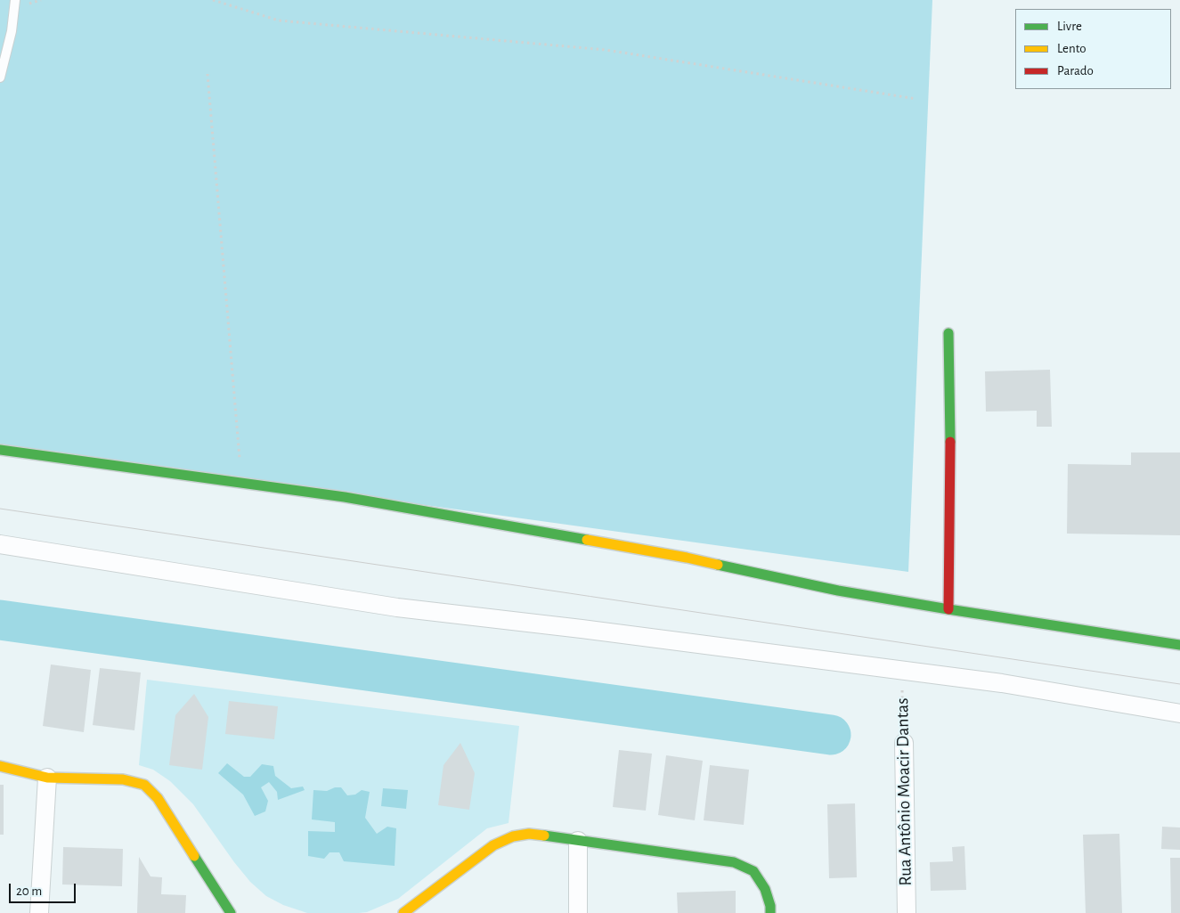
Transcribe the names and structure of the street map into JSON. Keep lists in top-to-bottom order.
{
  "streets": {
    "street": ["Rua Antônio Moacir Dantas"]
  },
  "legend": ["Livre", "Lento", "Parado"],
  "scale_bar": "20 m"
}
